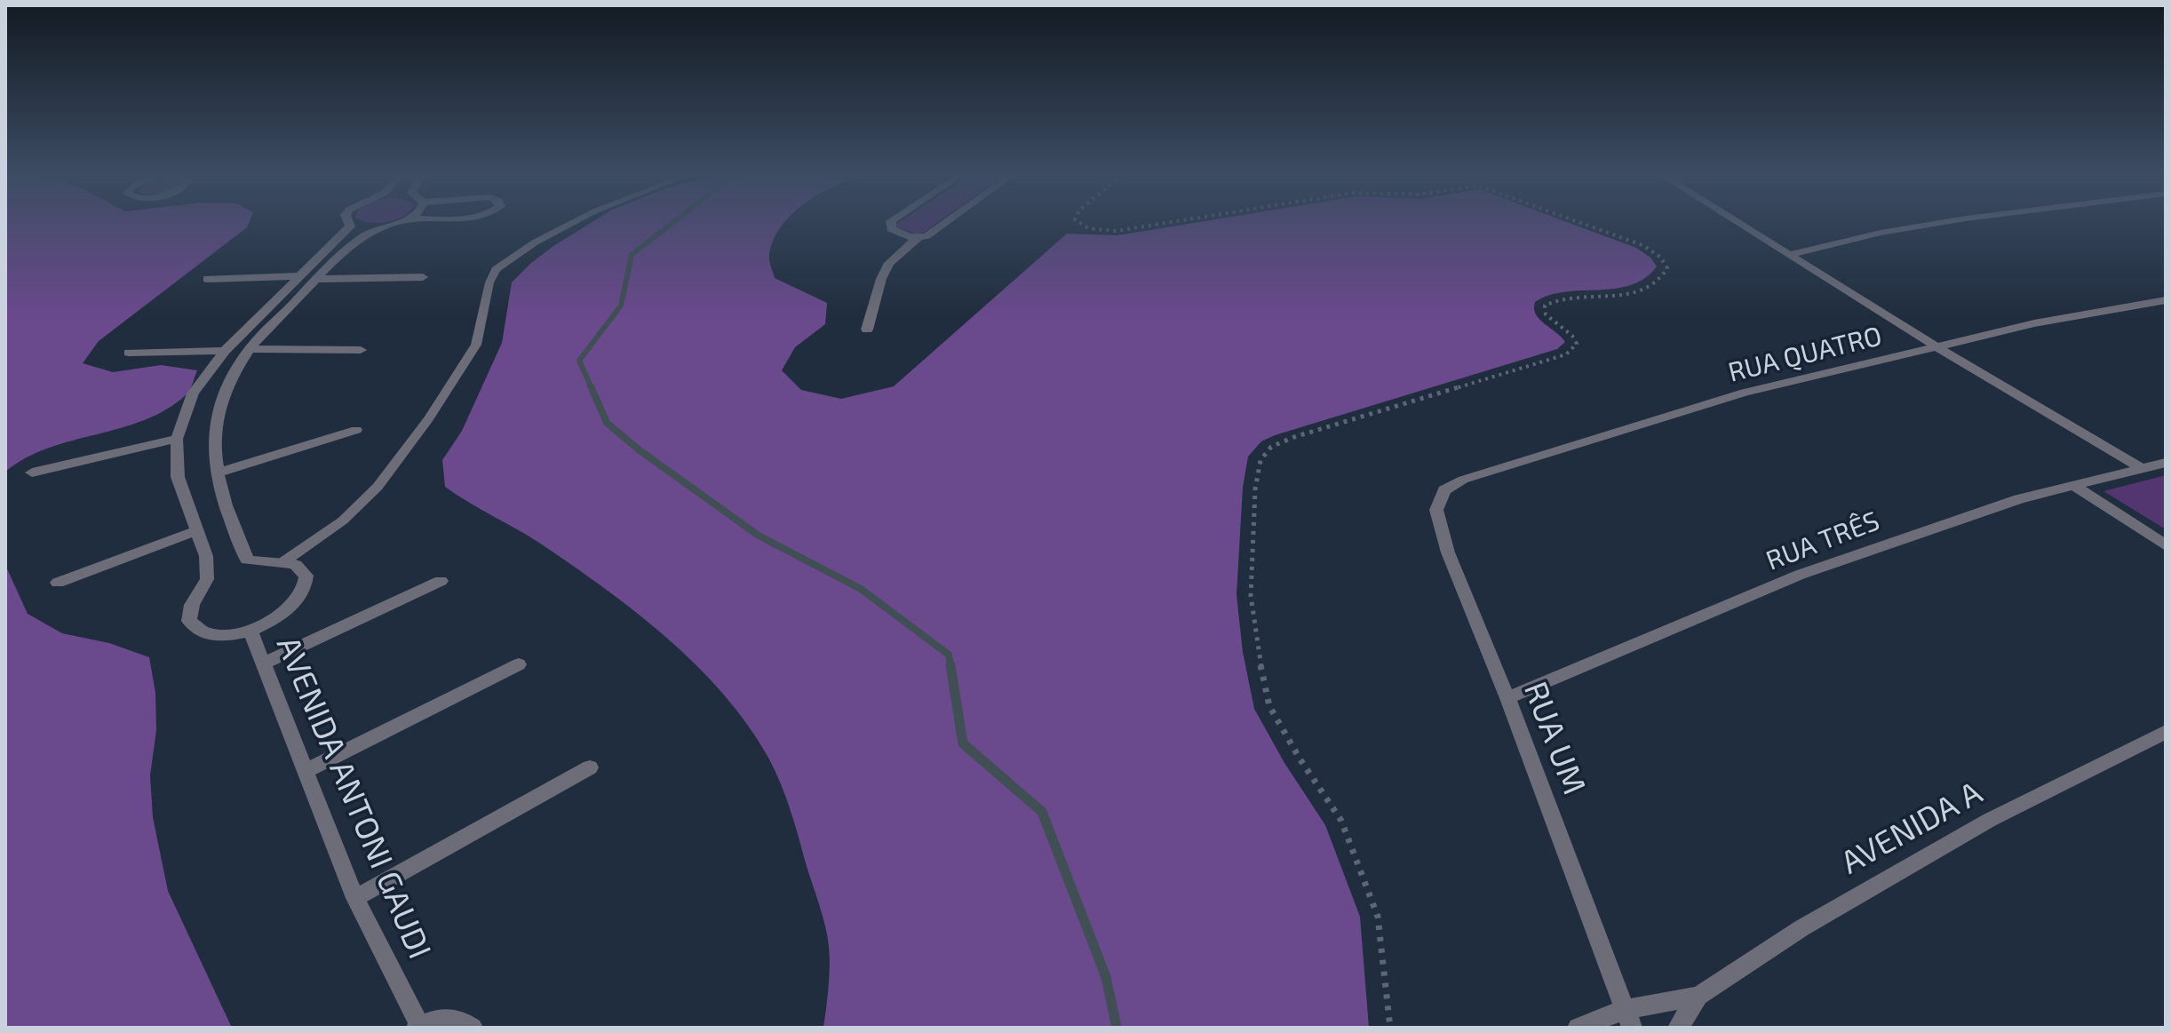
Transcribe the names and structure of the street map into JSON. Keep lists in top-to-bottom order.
{
  "streets": {
    "street": [
      "RUA QUATRO",
      "RUA TRÊS",
      "RUA UM",
      "AVENIDA ANTONI GAUDI",
      "AVENIDA A"
    ]
  },
  "crossings": [
    ["RUA QUATRO", "RUA UM"],
    ["RUA TRÊS", "RUA UM"],
    ["RUA UM", "AVENIDA A"]
  ]
}
